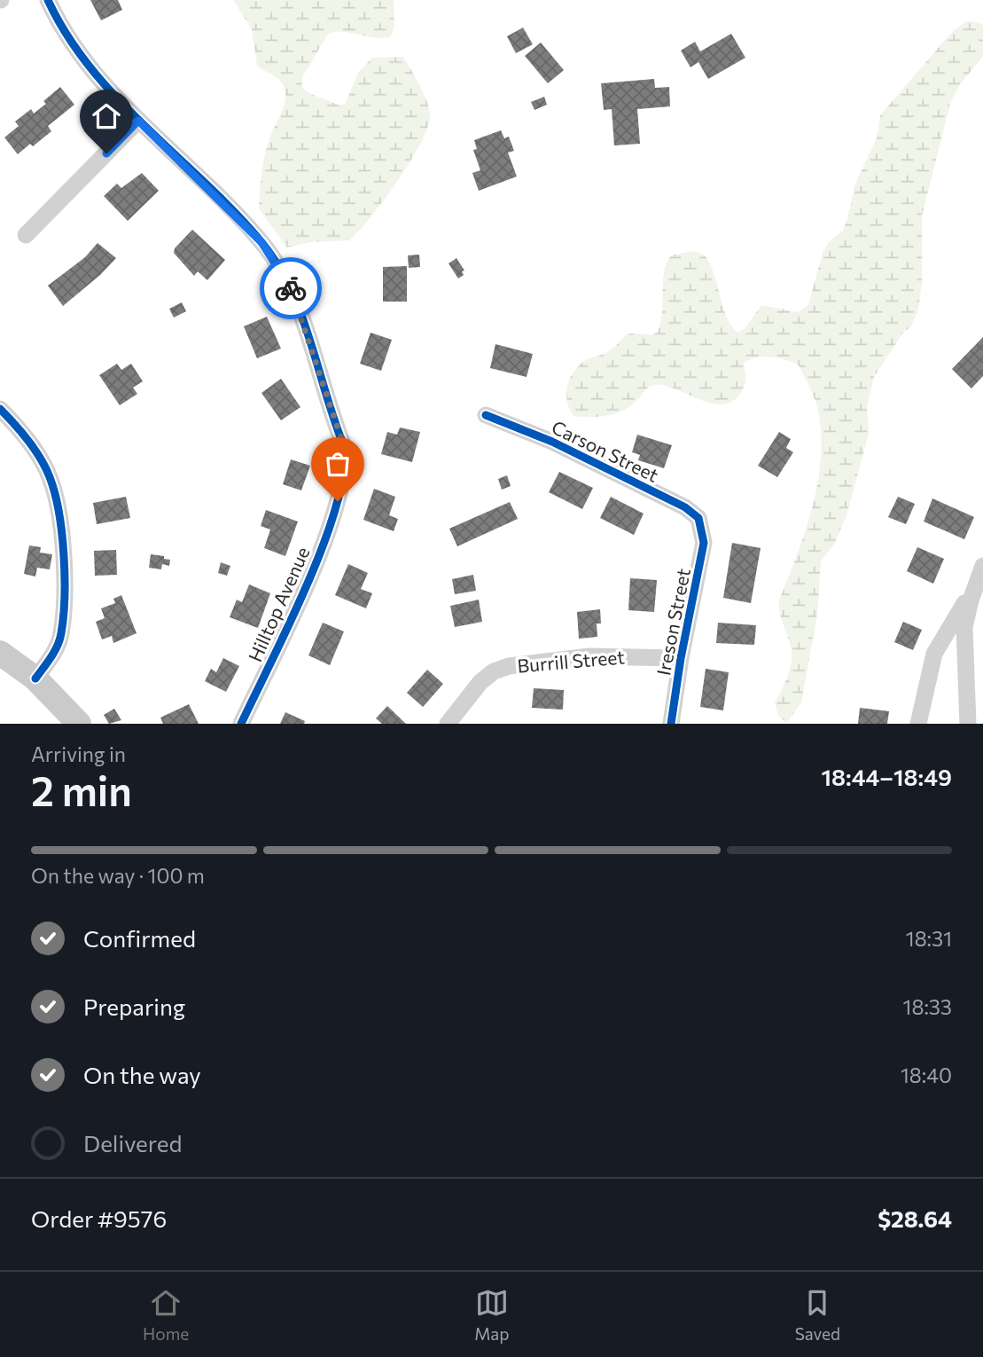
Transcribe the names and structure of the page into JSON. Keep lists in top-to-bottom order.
{
  "streets": {
    "street": [
      "Carson Street",
      "Hilltop Avenue",
      "Ireson Street",
      "Burrill Street"
    ]
  },
  "crossings": [
    ["Carson Street", "Ireson Street"],
    ["Ireson Street", "Burrill Street"]
  ],
  "page": {
    "heading": ["2 min", "Arriving in", "18:44–18:49"],
    "panel": ["Order #9576", "$28.64"],
    "bar": "On the way · 100 m",
    "list": [
      ["Confirmed", "18:31"],
      ["Preparing", "18:33"],
      ["On the way", "18:40"],
      "Delivered"
    ],
    "tabs": ["Home", "Map", "Saved"]
  }
}
